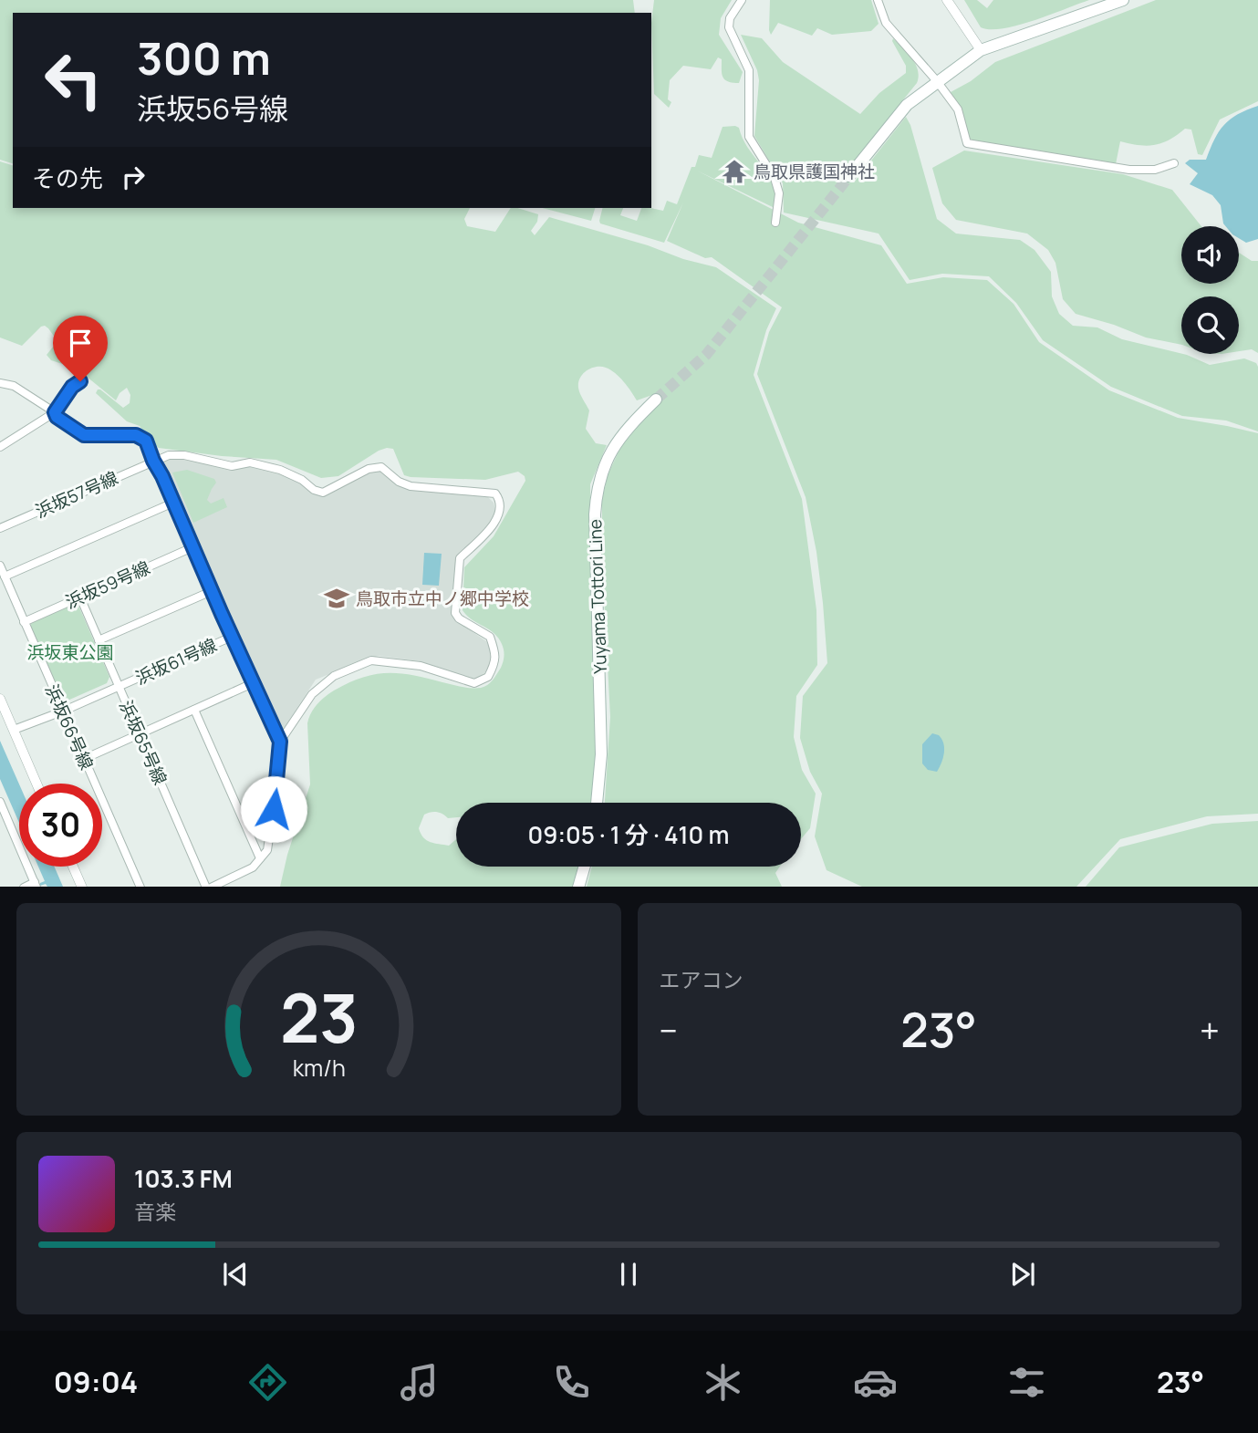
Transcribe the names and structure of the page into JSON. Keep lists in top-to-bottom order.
{
  "streets": {
    "main road": ["Yuyama Tottori Line"],
    "street": [
      "浜坂57号線",
      "浜坂59号線",
      "浜坂61号線",
      "浜坂66号線",
      "浜坂65号線"
    ]
  },
  "crossings": [
    ["浜坂59号線", "浜坂66号線"],
    ["浜坂59号線", "浜坂65号線"],
    ["浜坂61号線", "浜坂66号線"],
    ["浜坂61号線", "浜坂65号線"]
  ],
  "parks": ["浜坂東公園"],
  "places": {
    "temple": ["鳥取県護国神社"],
    "school or university": ["鳥取市立中ノ郷中学校"]
  },
  "page": {
    "turn": ["300 m", "浜坂56号線"],
    "then": "その先",
    "limit": "30",
    "trip": "09:05 · 1 分 · 410 m",
    "tile": "エアコン",
    "heat": ["−", "23°", "+"],
    "song": ["103.3 FM", "音楽"],
    "tabs": ["09:04", "23°"],
    "gauge": ["23", "km/h"]
  }
}
